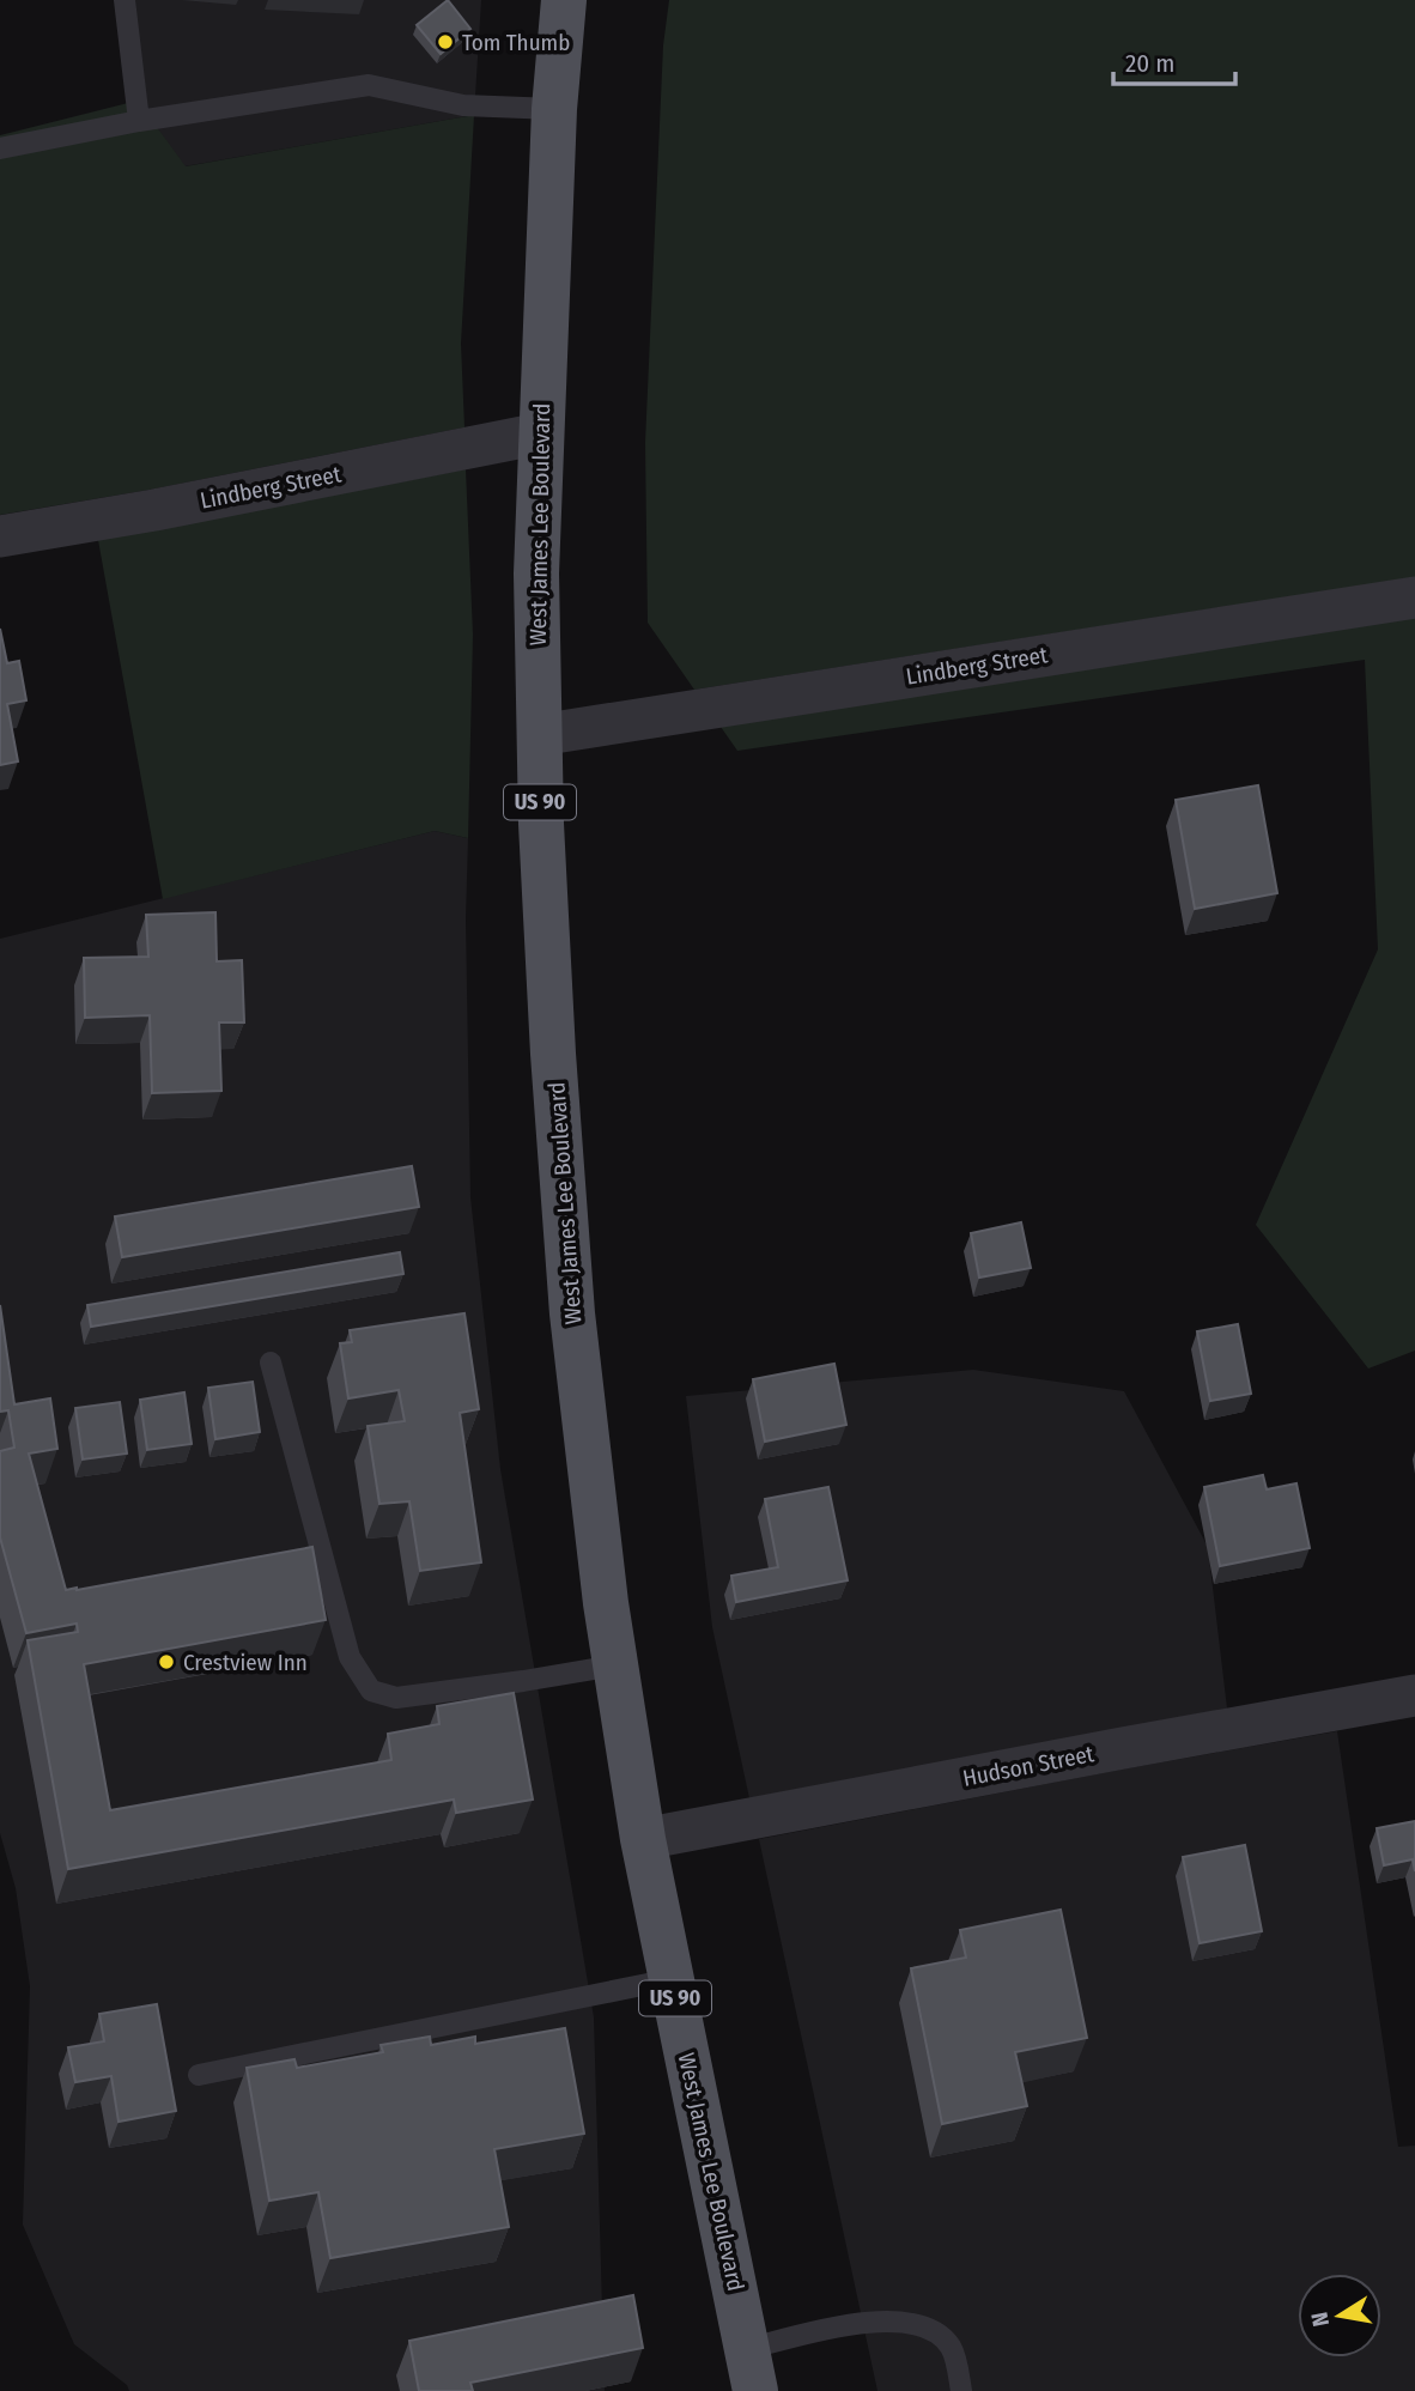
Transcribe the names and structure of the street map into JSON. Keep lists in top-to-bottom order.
{
  "streets": {
    "main road": ["West James Lee Boulevard", "US 90"],
    "street": ["Lindberg Street", "Hudson Street"]
  },
  "crossings": [
    ["Lindberg Street", "West James Lee Boulevard"],
    ["West James Lee Boulevard", "Hudson Street"]
  ],
  "places": ["Tom Thumb", "Crestview Inn"],
  "scale_bar": "20 m",
  "north": "left"
}
